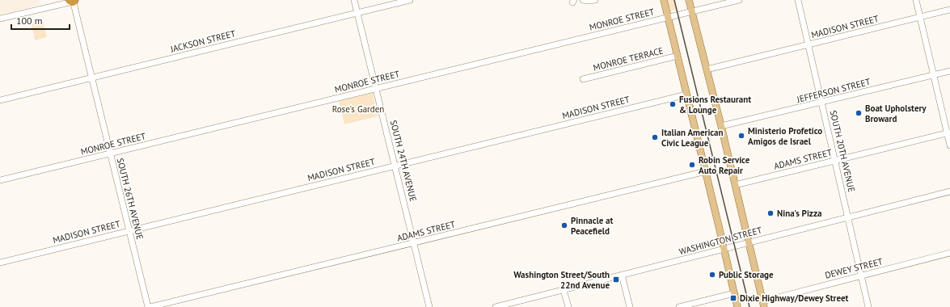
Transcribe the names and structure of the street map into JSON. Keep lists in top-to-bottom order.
{
  "streets": {
    "street": [
      "MONROE STREET",
      "MADISON STREET",
      "JACKSON STREET",
      "MONROE TERRACE",
      "JEFFERSON STREET",
      "SOUTH 20TH AVENUE",
      "ADAMS STREET",
      "SOUTH 24TH AVENUE",
      "SOUTH 26TH AVENUE",
      "WASHINGTON STREET",
      "DEWEY STREET"
    ]
  },
  "crossings": [
    ["MONROE STREET", "SOUTH 24TH AVENUE"],
    ["MONROE STREET", "SOUTH 26TH AVENUE"],
    ["MADISON STREET", "SOUTH 20TH AVENUE"],
    ["MADISON STREET", "SOUTH 24TH AVENUE"],
    ["MADISON STREET", "SOUTH 26TH AVENUE"],
    ["JACKSON STREET", "SOUTH 24TH AVENUE"],
    ["JACKSON STREET", "SOUTH 26TH AVENUE"],
    ["JEFFERSON STREET", "SOUTH 20TH AVENUE"],
    ["SOUTH 20TH AVENUE", "ADAMS STREET"],
    ["SOUTH 20TH AVENUE", "WASHINGTON STREET"],
    ["SOUTH 20TH AVENUE", "DEWEY STREET"],
    ["ADAMS STREET", "SOUTH 24TH AVENUE"]
  ],
  "parks": ["Rose's Garden"],
  "places": {
    "other": [
      "Fusions Restaurant & Lounge",
      "Boat Upholstery Broward",
      "Ministerio Profetico Amigos de Israel",
      "Italian American Civic League",
      "Robin Service Auto Repair",
      "Nina's Pizza",
      "Pinnacle at Peacefield",
      "Public Storage"
    ],
    "transit": ["Washington Street/South 22nd Avenue", "Dixie Highway/Dewey Street"]
  },
  "scale_bar": "100 m"
}
